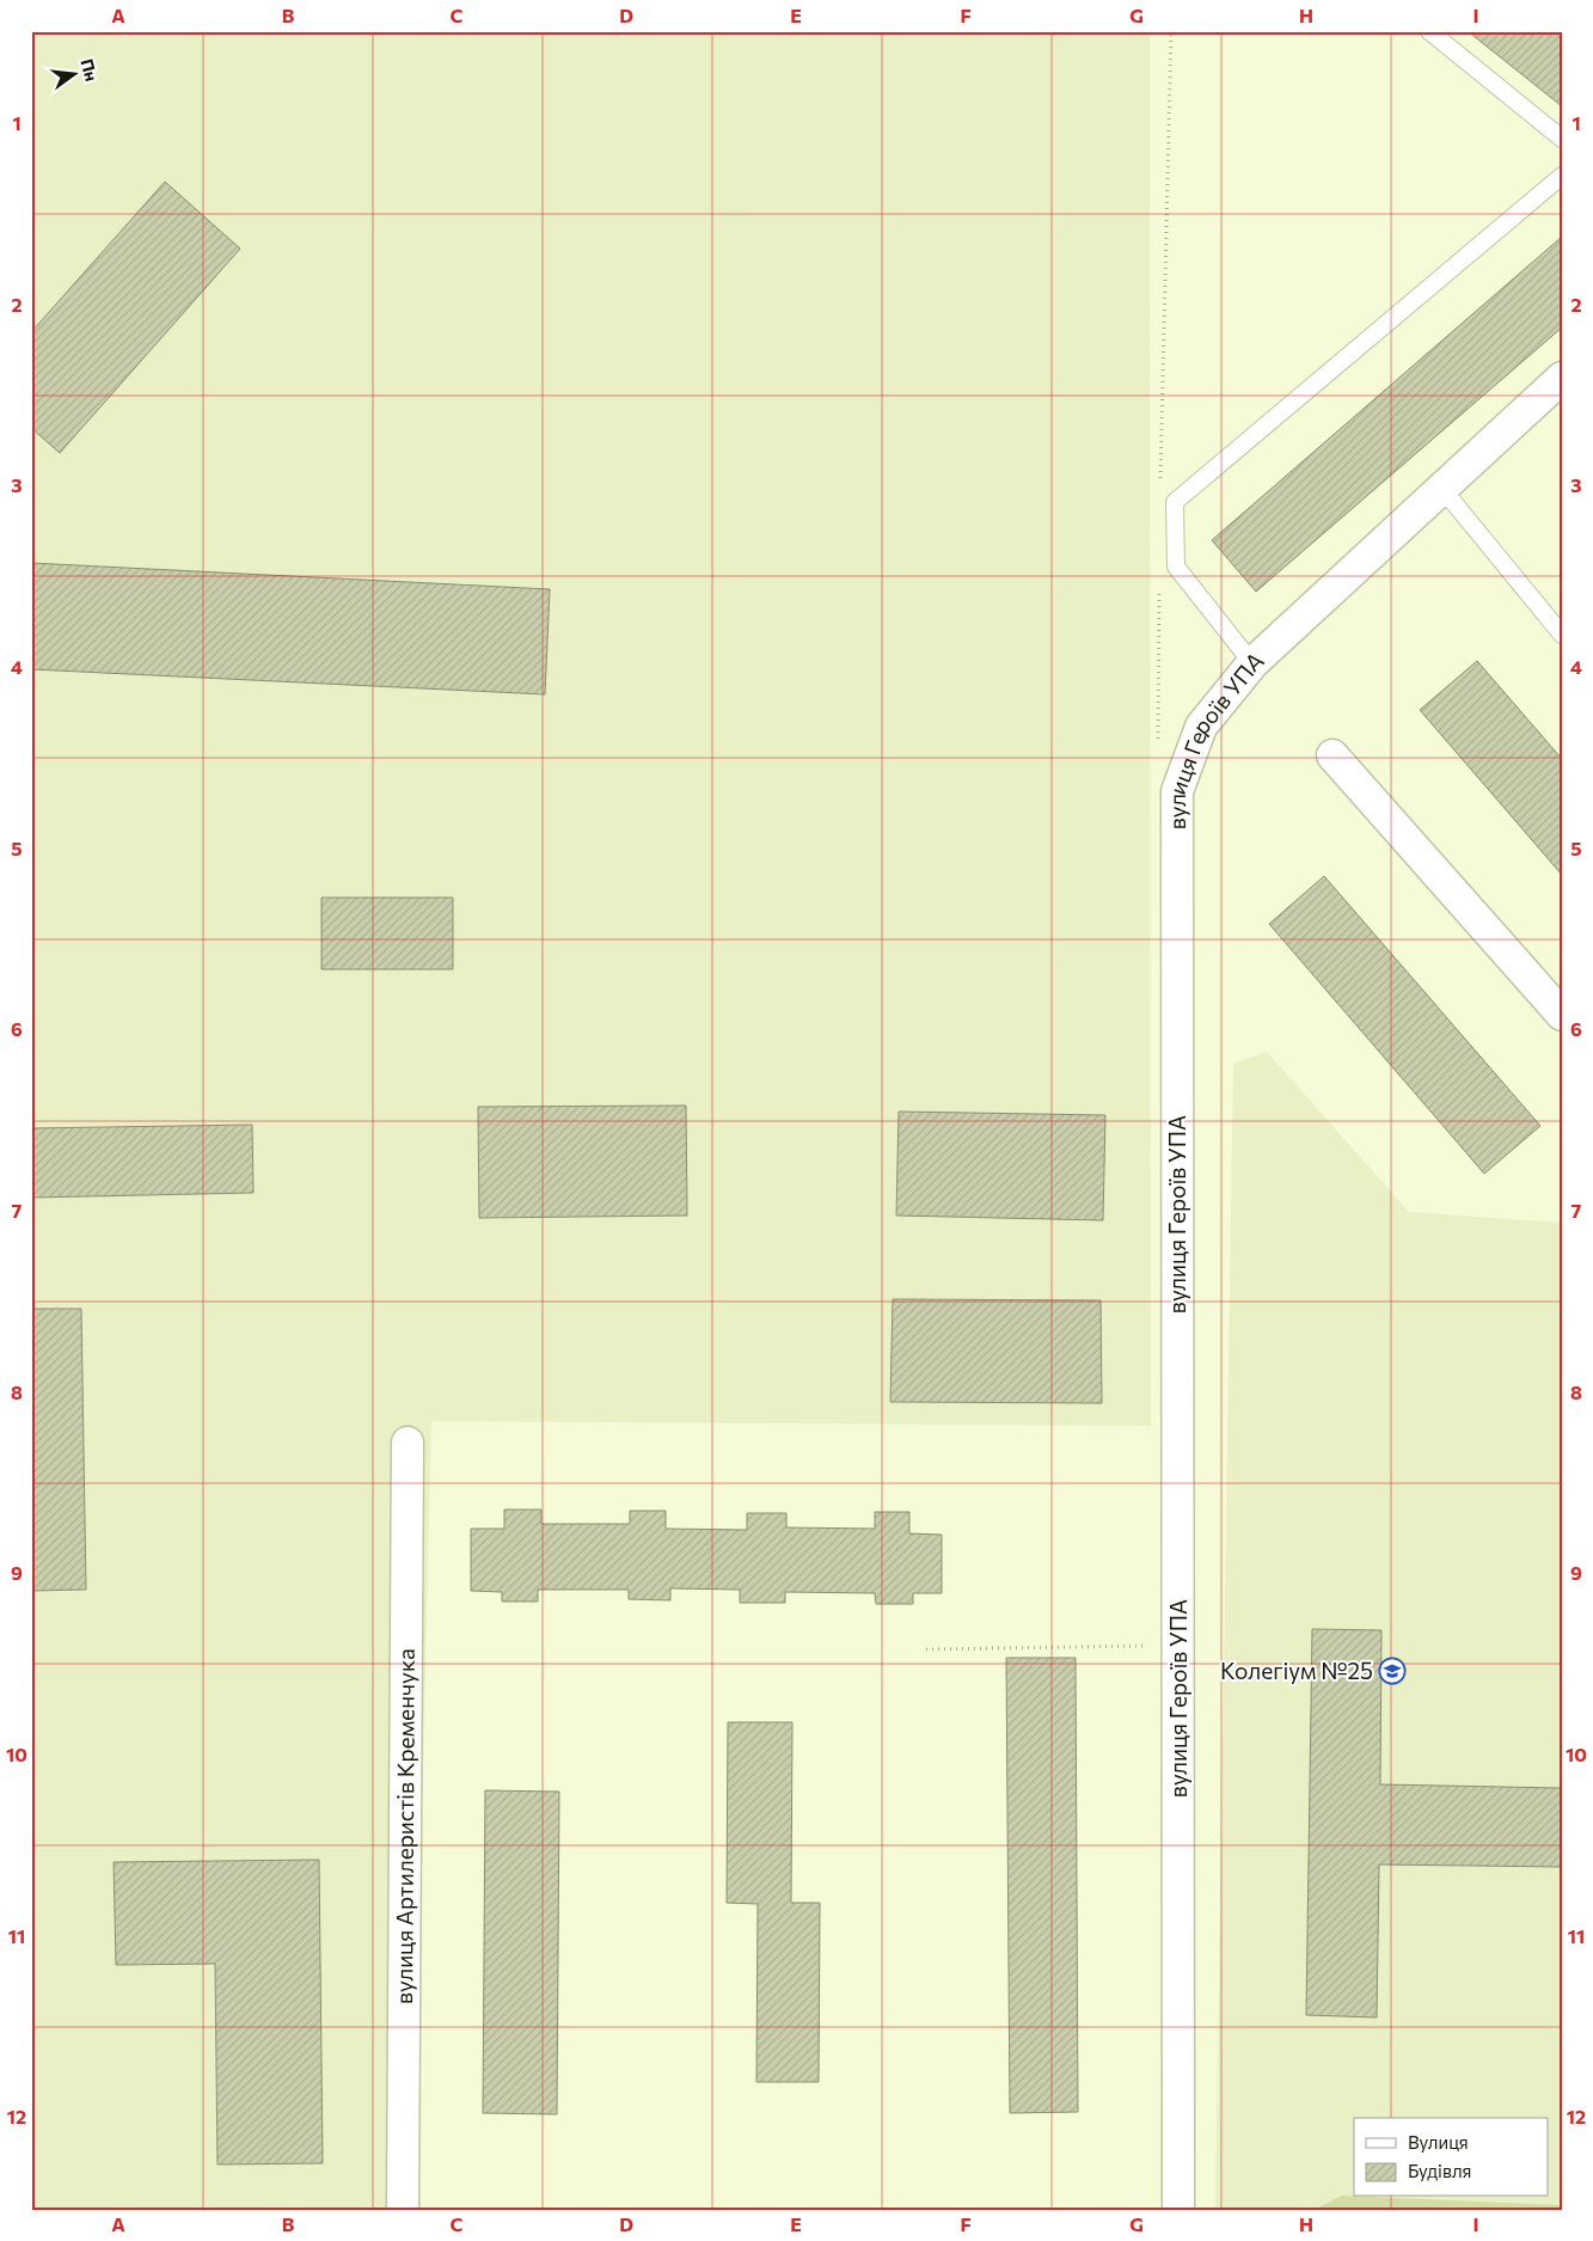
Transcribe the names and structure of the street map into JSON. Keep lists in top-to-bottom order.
{
  "streets": {
    "street": ["вулиця Героїв УПА", "вулиця Артилеристів Кременчука"]
  },
  "places": {
    "school or university": ["Колегіум №25"]
  },
  "legend": ["Вулиця", "Будівля"],
  "north": "right",
  "grid": {
    "columns": [
      "A",
      "B",
      "C",
      "D",
      "E",
      "F",
      "G",
      "H",
      "I"
    ],
    "rows": [
      "1",
      "2",
      "3",
      "4",
      "5",
      "6",
      "7",
      "8",
      "9",
      "10",
      "11",
      "12"
    ]
  }
}
